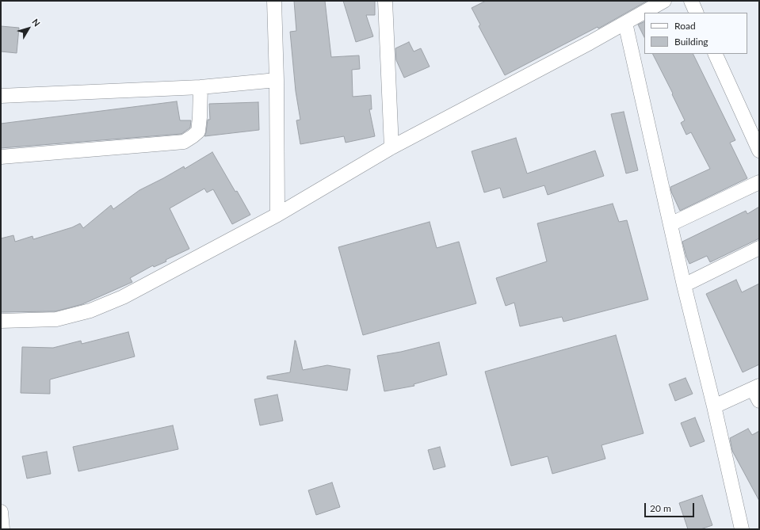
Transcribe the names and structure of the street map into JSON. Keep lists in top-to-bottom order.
{
  "legend": ["Road", "Building"],
  "scale_bar": "20 m",
  "north": "top right"
}
